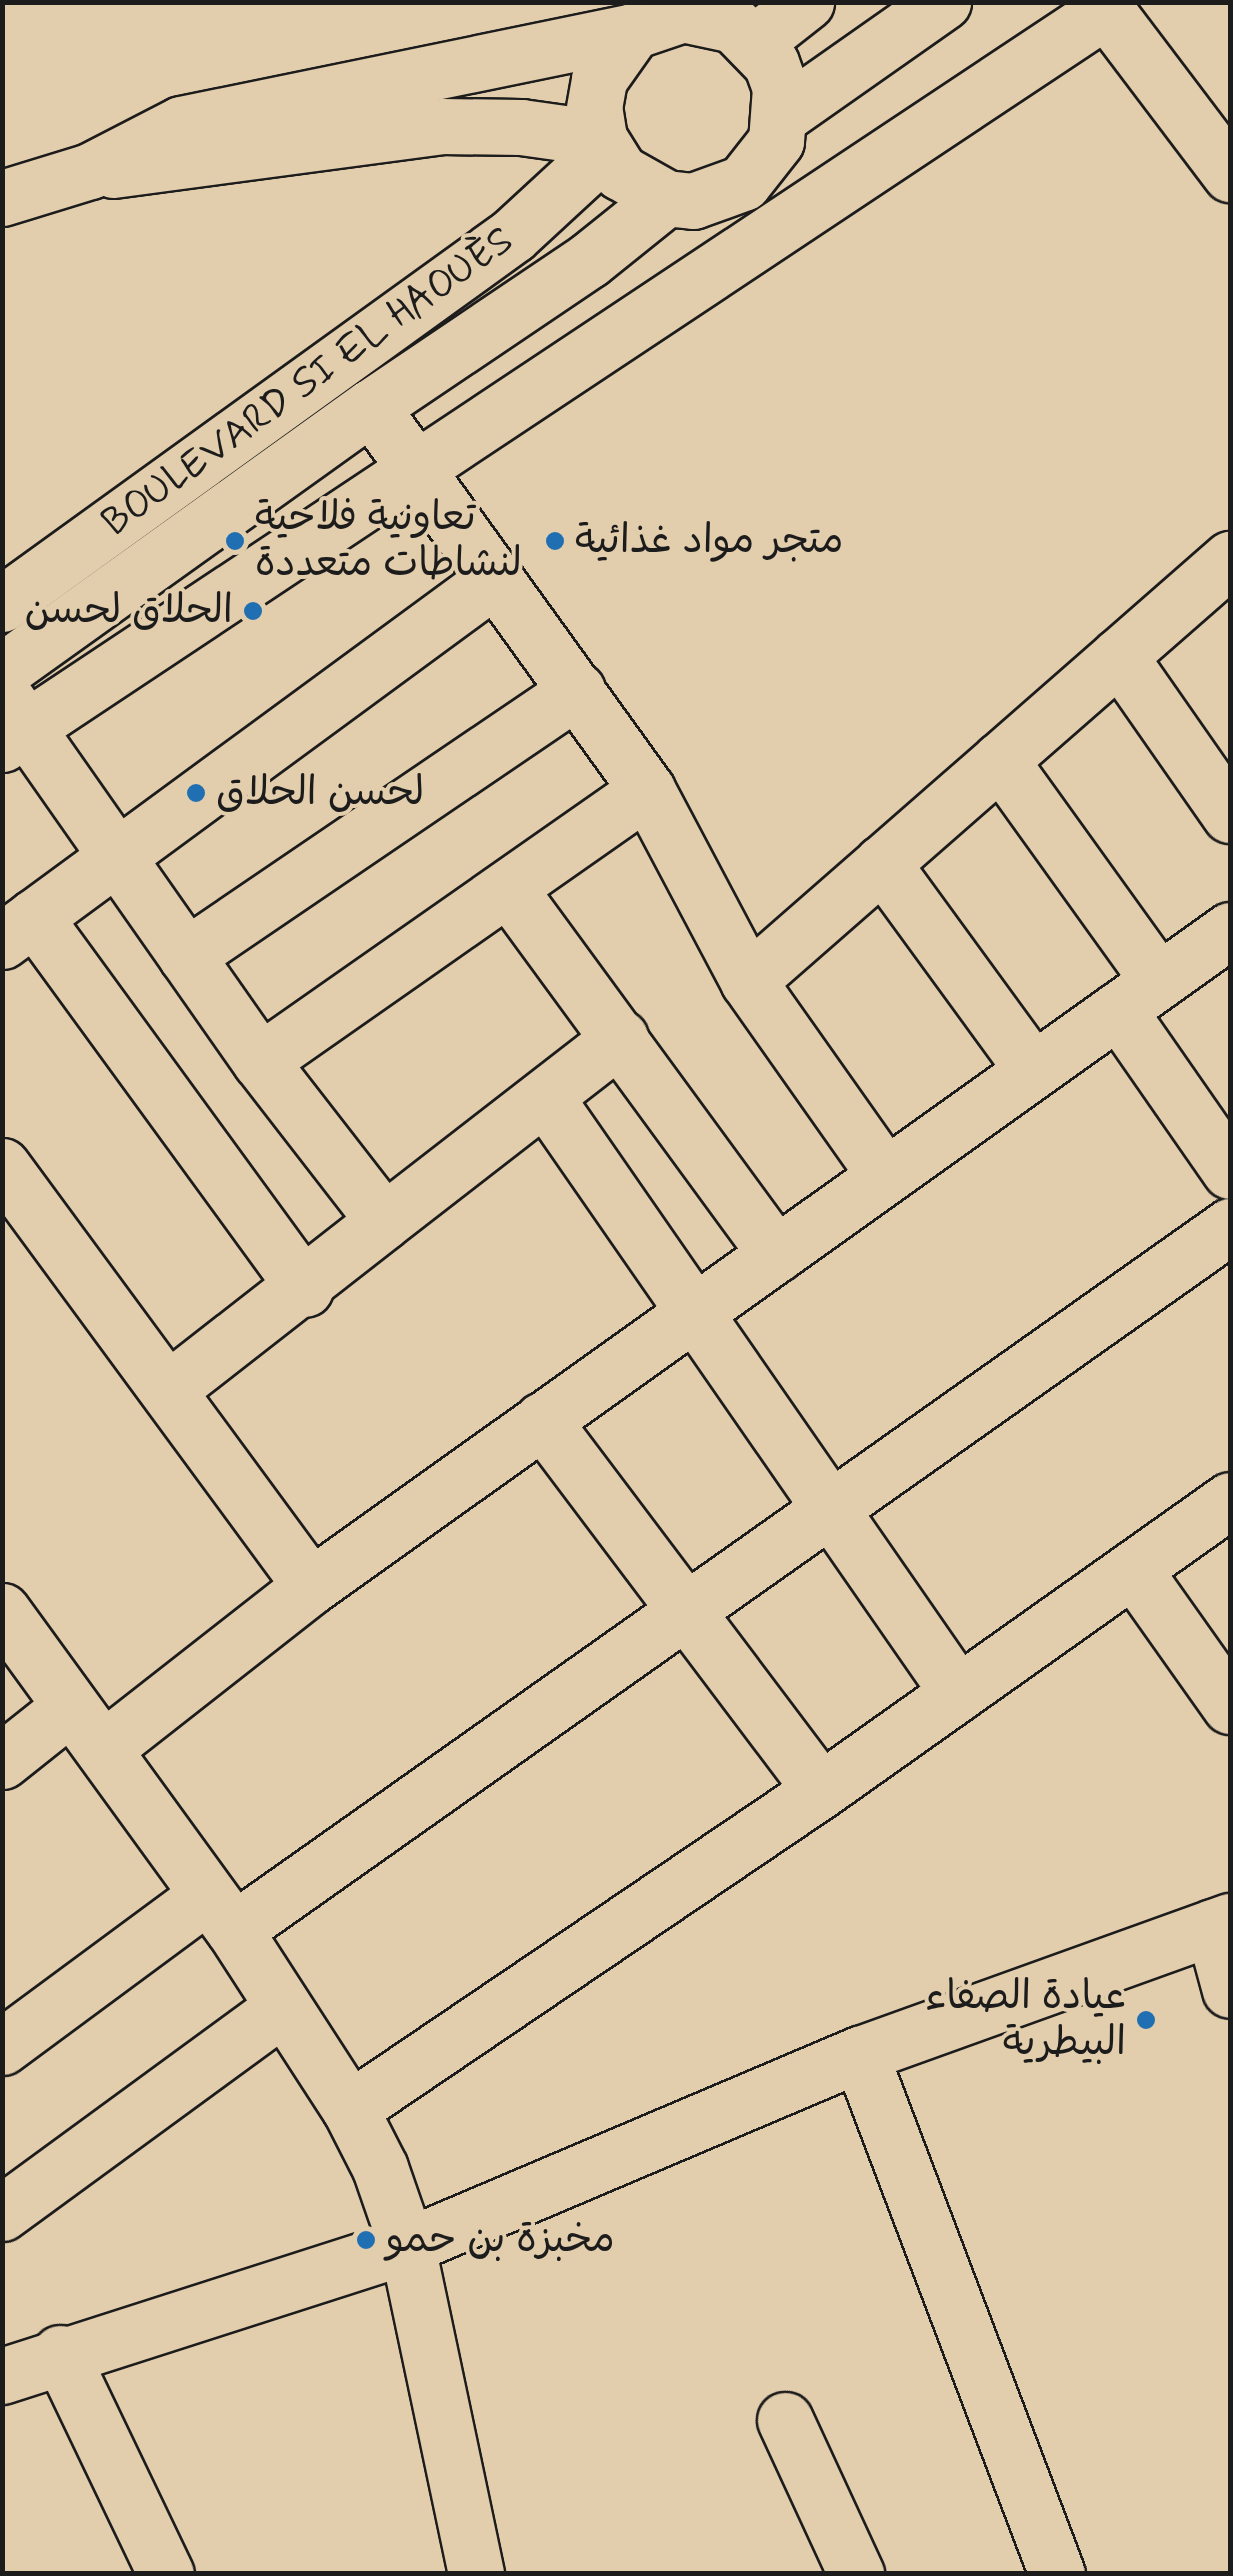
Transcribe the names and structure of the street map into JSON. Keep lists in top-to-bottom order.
{
  "streets": {
    "street": ["BOULEVARD SI EL HAOUÈS"]
  },
  "places": [
    "تعاونية فلاحية لنشاطات متعددة",
    "متجر مواد غذائية",
    "الحلاق لحسن",
    "لحسن الحلاق",
    "عيادة الصفاء البيطرية",
    "مخبزة بن حمو"
  ]
}
